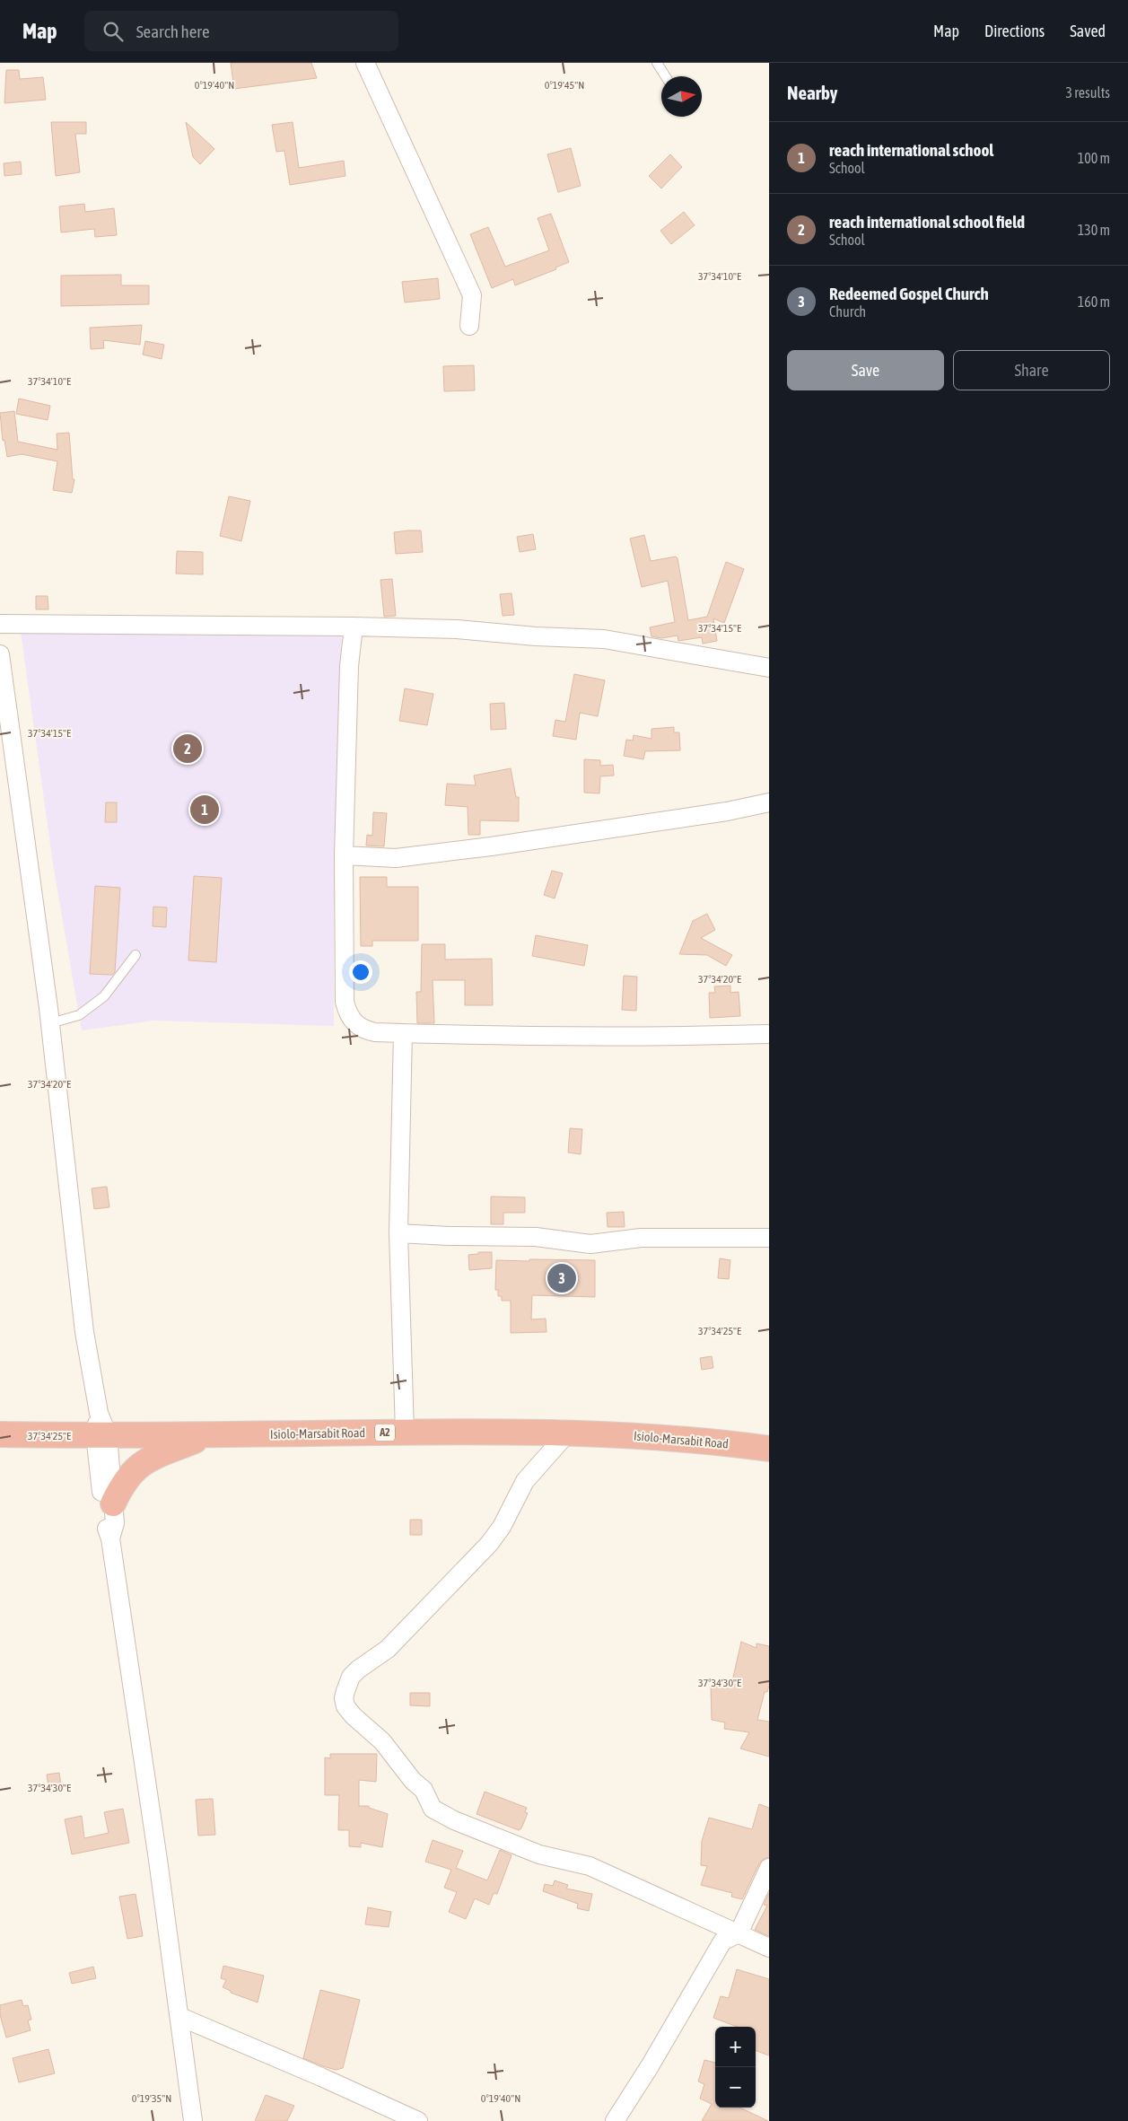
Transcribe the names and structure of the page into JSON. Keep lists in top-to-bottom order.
{
  "streets": {
    "highway": ["A2", "Isiolo-Marsabit Road"]
  },
  "north": "right",
  "page": {
    "header": "Map",
    "search": "Search here",
    "nav": ["Map", "Directions", "Saved"],
    "heading": ["Nearby", "3 results"],
    "list": [
      {
        "mark": "1",
        "name": "reach international school",
        "note": "School",
        "value": "100 m"
      },
      {
        "mark": "2",
        "name": "reach international school field",
        "note": "School",
        "value": "130 m"
      },
      {
        "mark": "3",
        "name": "Redeemed Gospel Church",
        "note": "Church",
        "value": "160 m"
      }
    ],
    "buttons": ["Save", "Share"],
    "pins": ["2", "1", "3"],
    "map_buttons": ["+", "−"]
  },
  "coordinates": [
    "0°19'40\"N",
    "0°19'45\"N",
    "37°34'10\"E",
    "37°34'15\"E",
    "37°34'20\"E",
    "37°34'25\"E",
    "37°34'30\"E",
    "0°19'35\"N"
  ]
}
